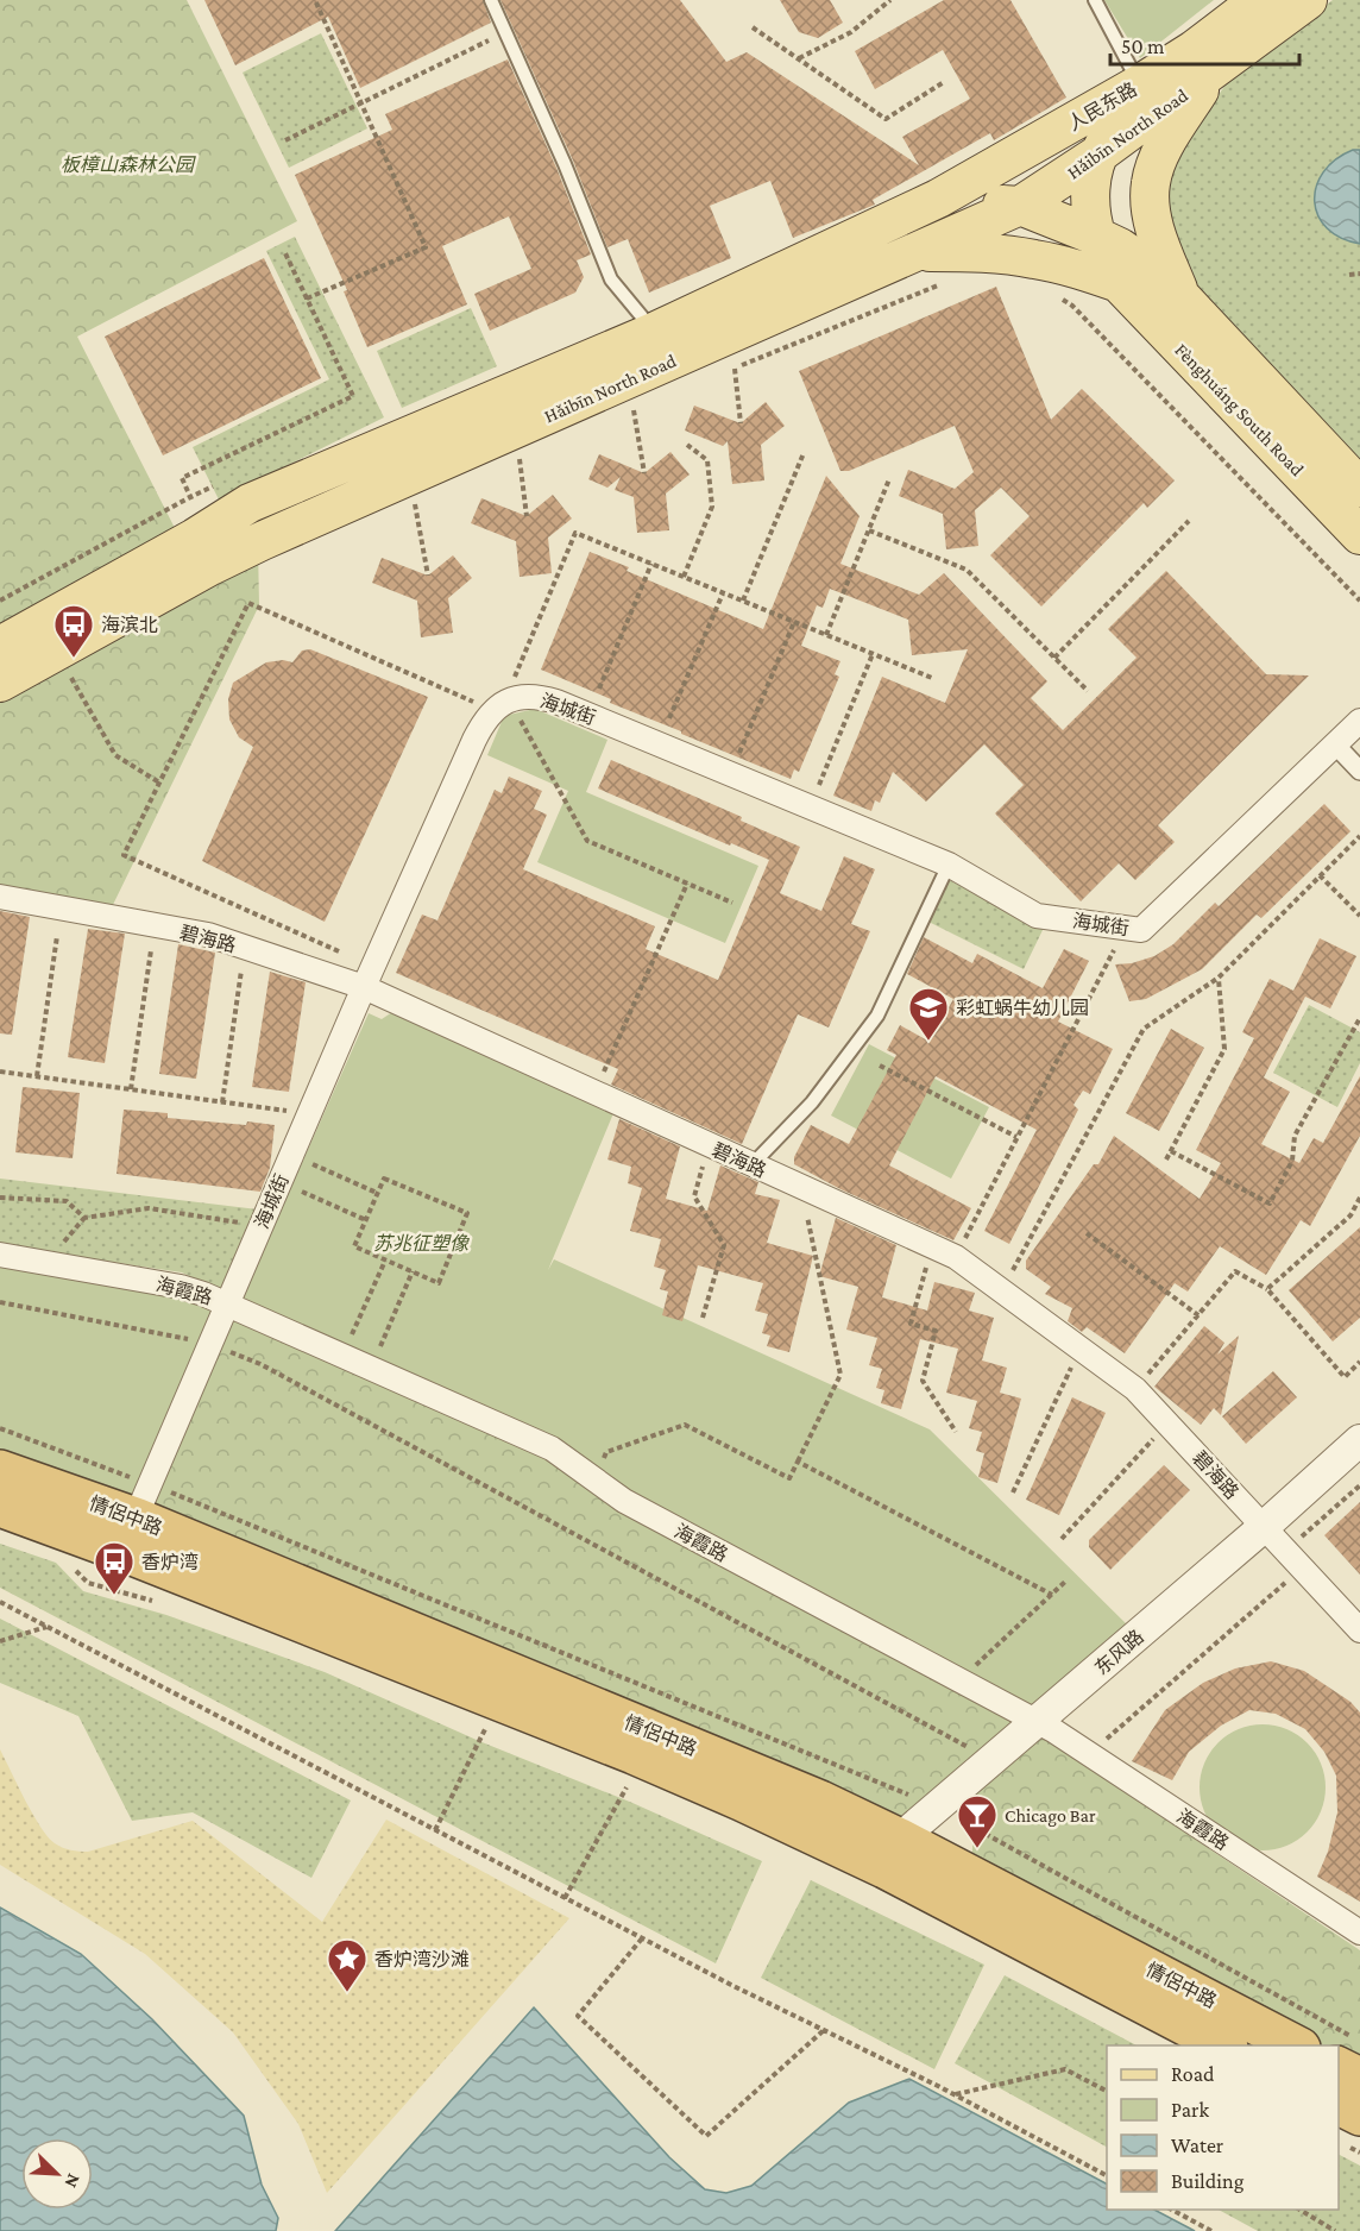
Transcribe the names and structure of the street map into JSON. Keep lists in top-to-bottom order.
{
  "streets": {
    "highway": ["情侶中路"],
    "main road": ["人民东路", "Hǎibīn North Road", "Fènghuáng South Road"],
    "street": [
      "海城街",
      "碧海路",
      "海霞路",
      "东风路"
    ]
  },
  "crossings": [
    ["人民东路", "Hǎibīn North Road"],
    ["人民东路", "Fènghuáng South Road"],
    ["Hǎibīn North Road", "Fènghuáng South Road"],
    ["海城街", "碧海路"],
    ["海城街", "海霞路"],
    ["海城街", "情侶中路"],
    ["碧海路", "东风路"],
    ["海霞路", "东风路"],
    ["情侶中路", "东风路"]
  ],
  "parks": ["板樟山森林公园", "苏兆征塑像"],
  "places": {
    "bus stop": ["海滨北", "香炉湾"],
    "school or university": ["彩虹蜗牛幼儿园"],
    "bar": ["Chicago Bar"],
    "place": ["香炉湾沙滩"]
  },
  "legend": [
    "Road",
    "Park",
    "Water",
    "Building"
  ],
  "scale_bar": "50 m",
  "north": "bottom right"
}
